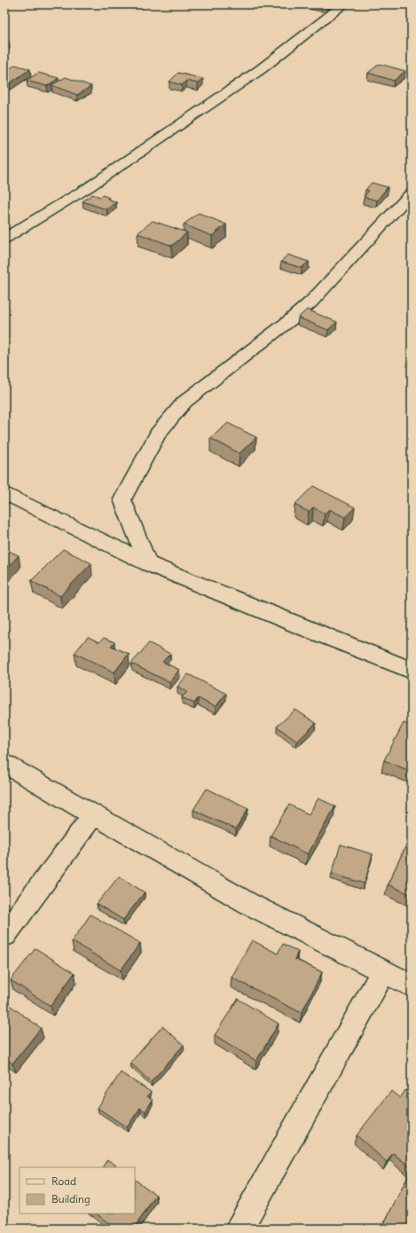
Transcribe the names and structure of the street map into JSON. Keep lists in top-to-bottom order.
{
  "legend": ["Road", "Building"]
}
